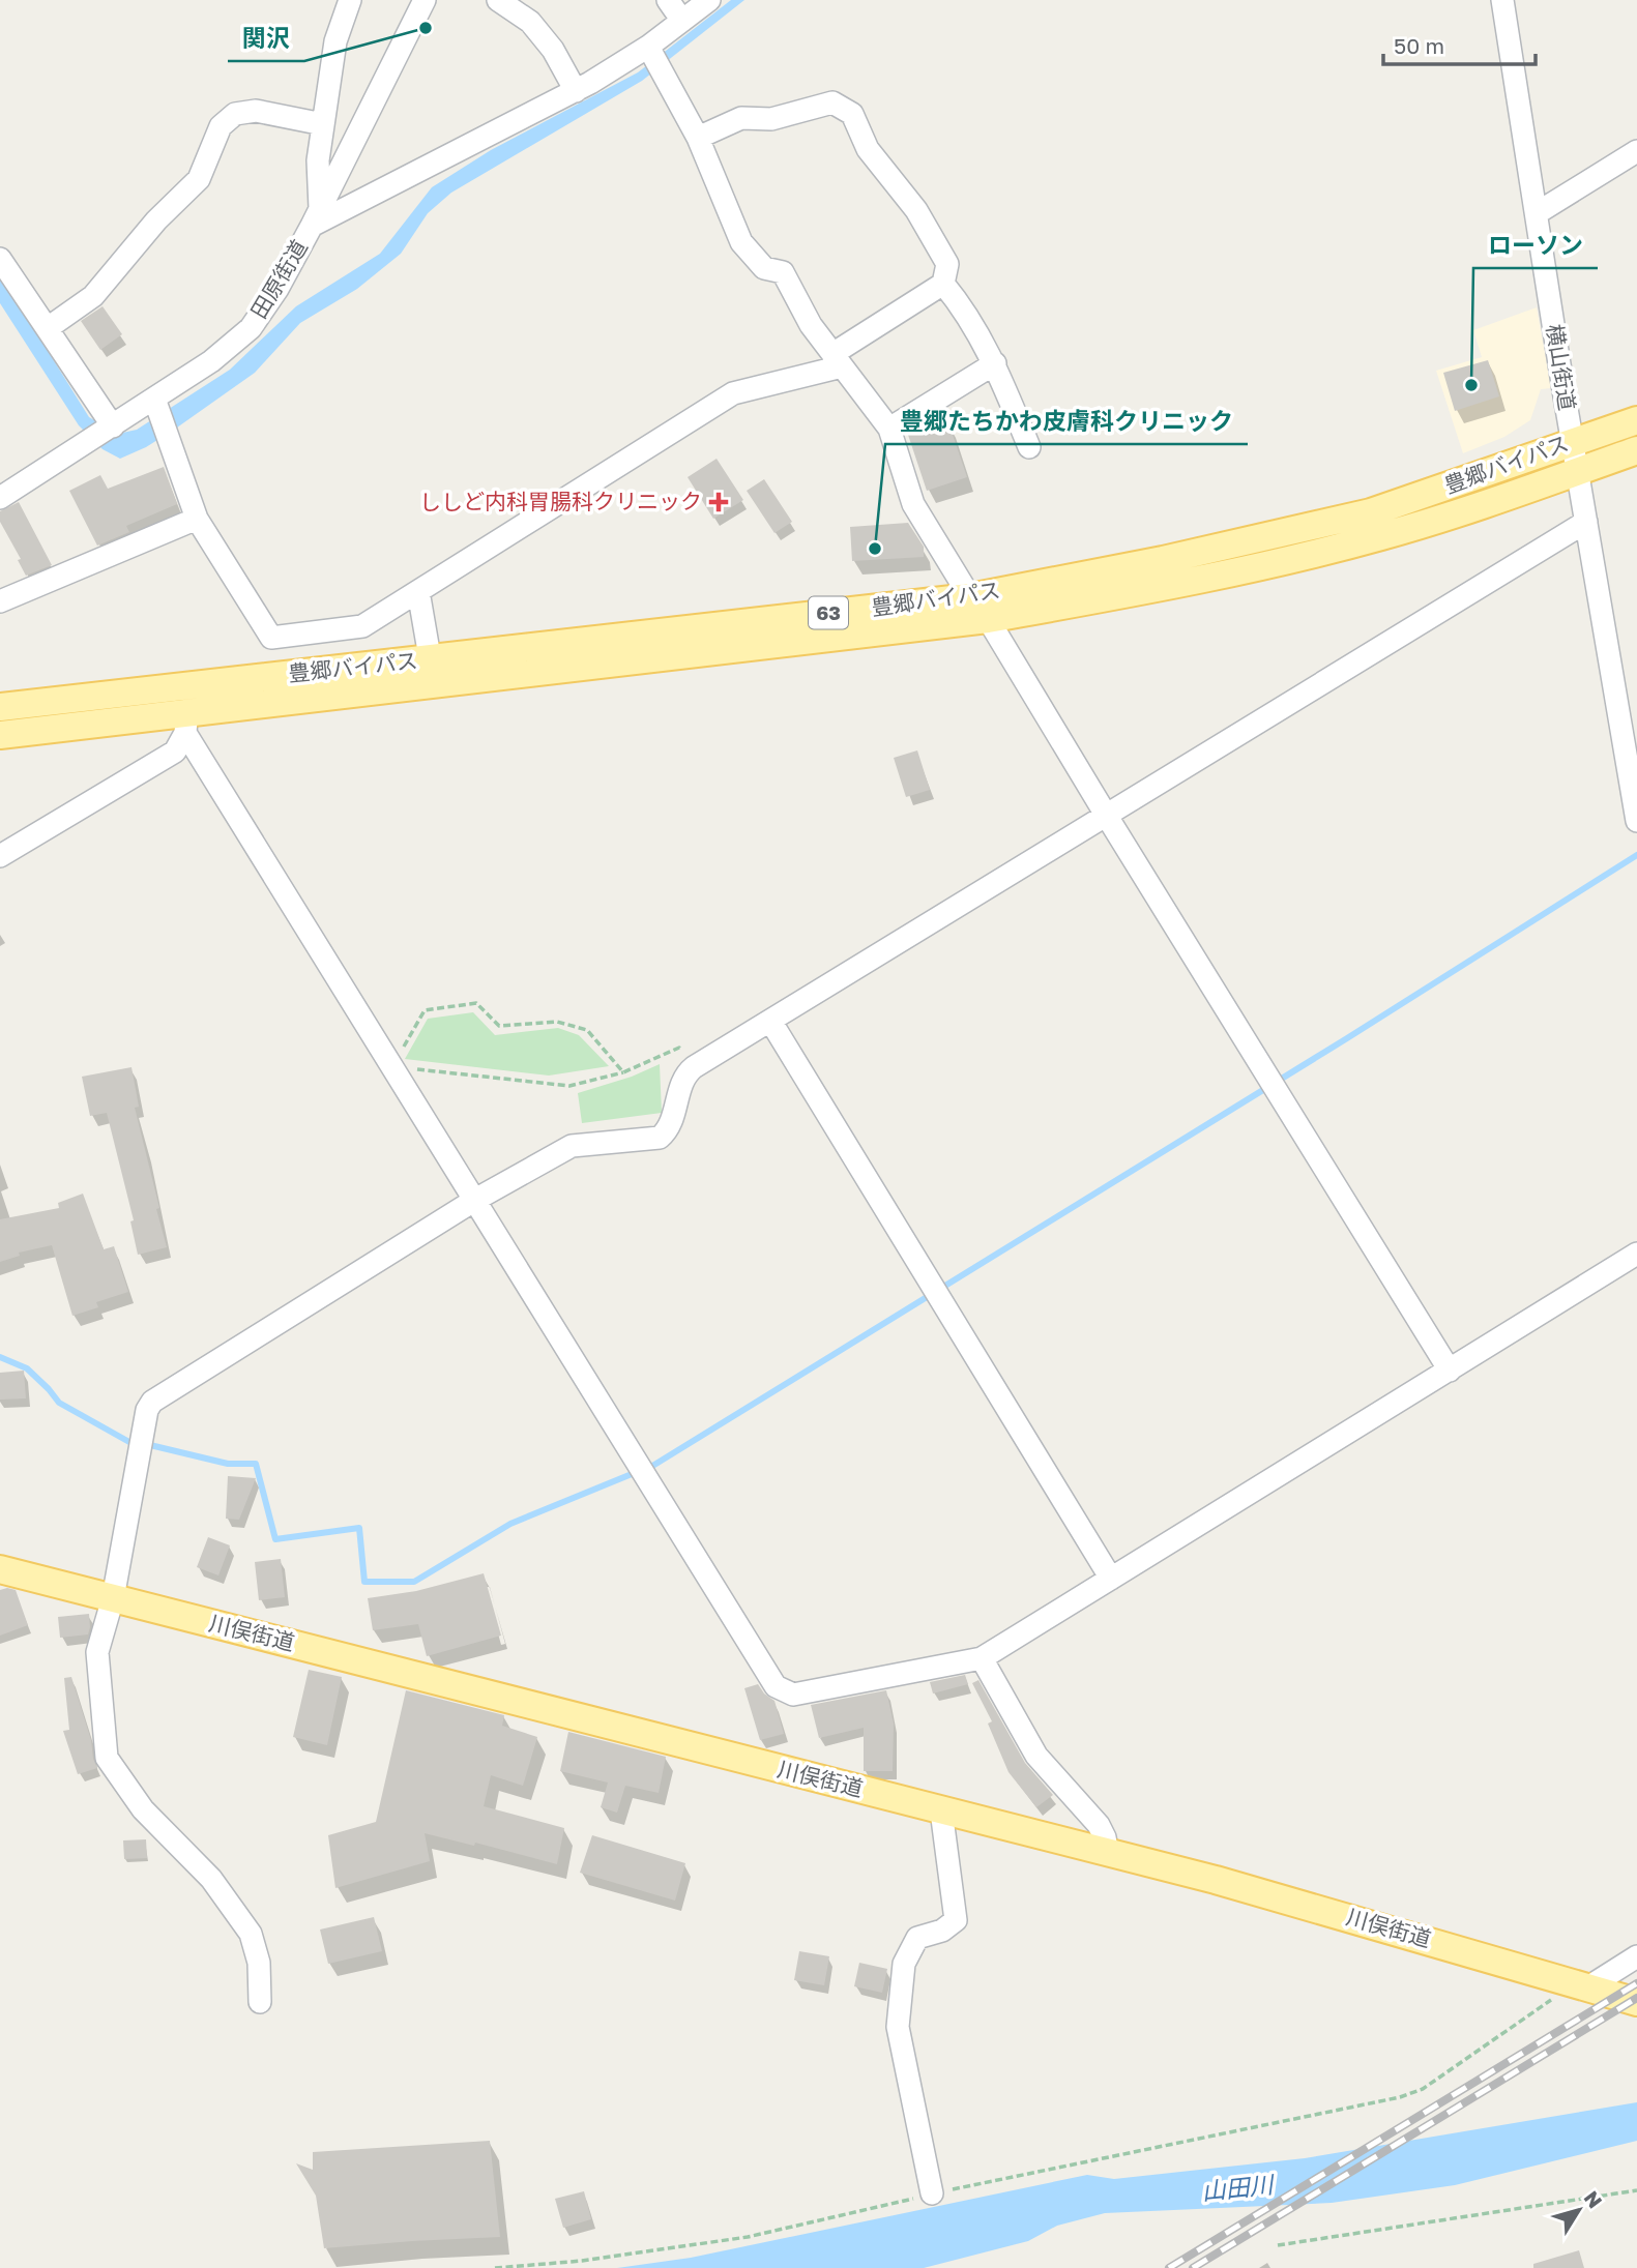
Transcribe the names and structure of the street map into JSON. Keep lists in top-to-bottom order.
{
  "streets": {
    "main road": ["豊郷バイパス", "63", "川俣街道"],
    "street": ["田原街道", "横山街道"]
  },
  "crossings": [
    ["横山街道", "豊郷バイパス"]
  ],
  "water": ["山田川"],
  "places": {
    "other": ["関沢", "ローソン", "豊郷たちかわ皮膚科クリニック"],
    "health": ["ししど内科胃腸科クリニック"]
  },
  "scale_bar": "50 m",
  "north": "top right"
}
